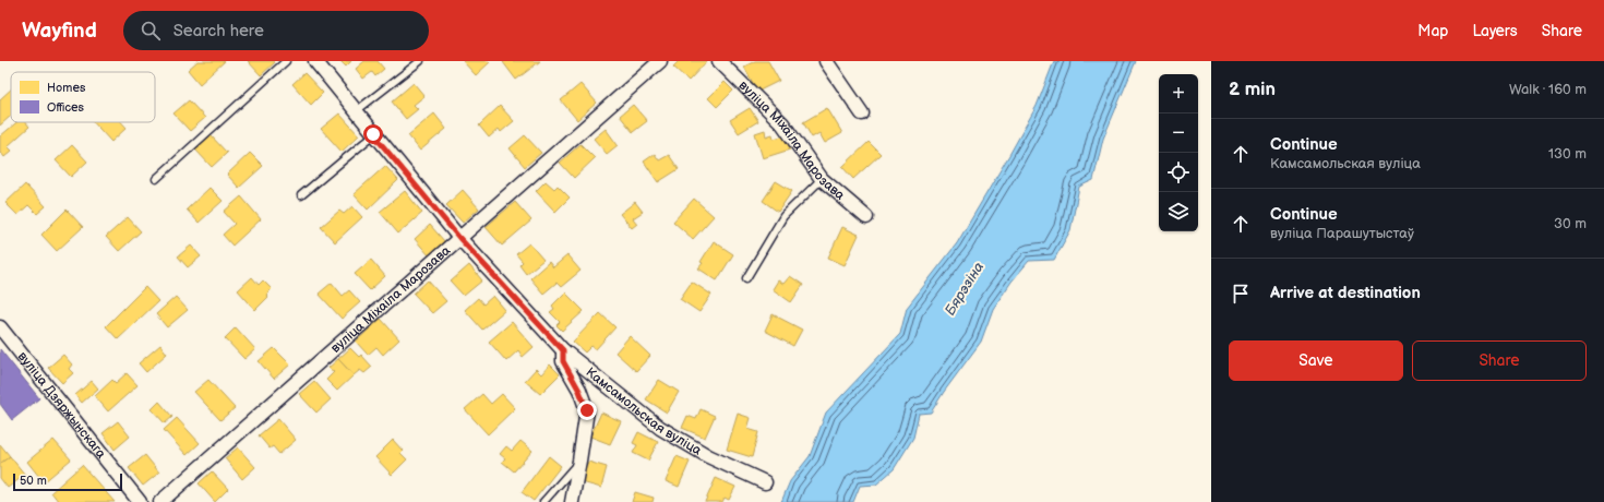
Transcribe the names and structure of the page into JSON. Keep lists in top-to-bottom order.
{
  "streets": {
    "street": ["вуліца Міхаіла Марозава", "вуліца Дзяржынскага", "Камсамольская вуліца"]
  },
  "crossings": [
    ["вуліца Міхаіла Марозава", "Камсамольская вуліца"]
  ],
  "water": ["Бярэзіна"],
  "legend": ["Homes", "Offices"],
  "scale_bar": "50 m",
  "page": {
    "header": "Wayfind",
    "search": "Search here",
    "nav": ["Map", "Layers", "Share"],
    "heading": ["2 min", "Walk · 160 m"],
    "map_buttons": ["+", "−"],
    "list": [
      ["Continue", "Камсамольская вуліца", "130 m"],
      ["Continue", "вуліца Парашутыстаў", "30 m"],
      "Arrive at destination"
    ],
    "buttons": ["Save", "Share"],
    "scale": "50 m"
  }
}
